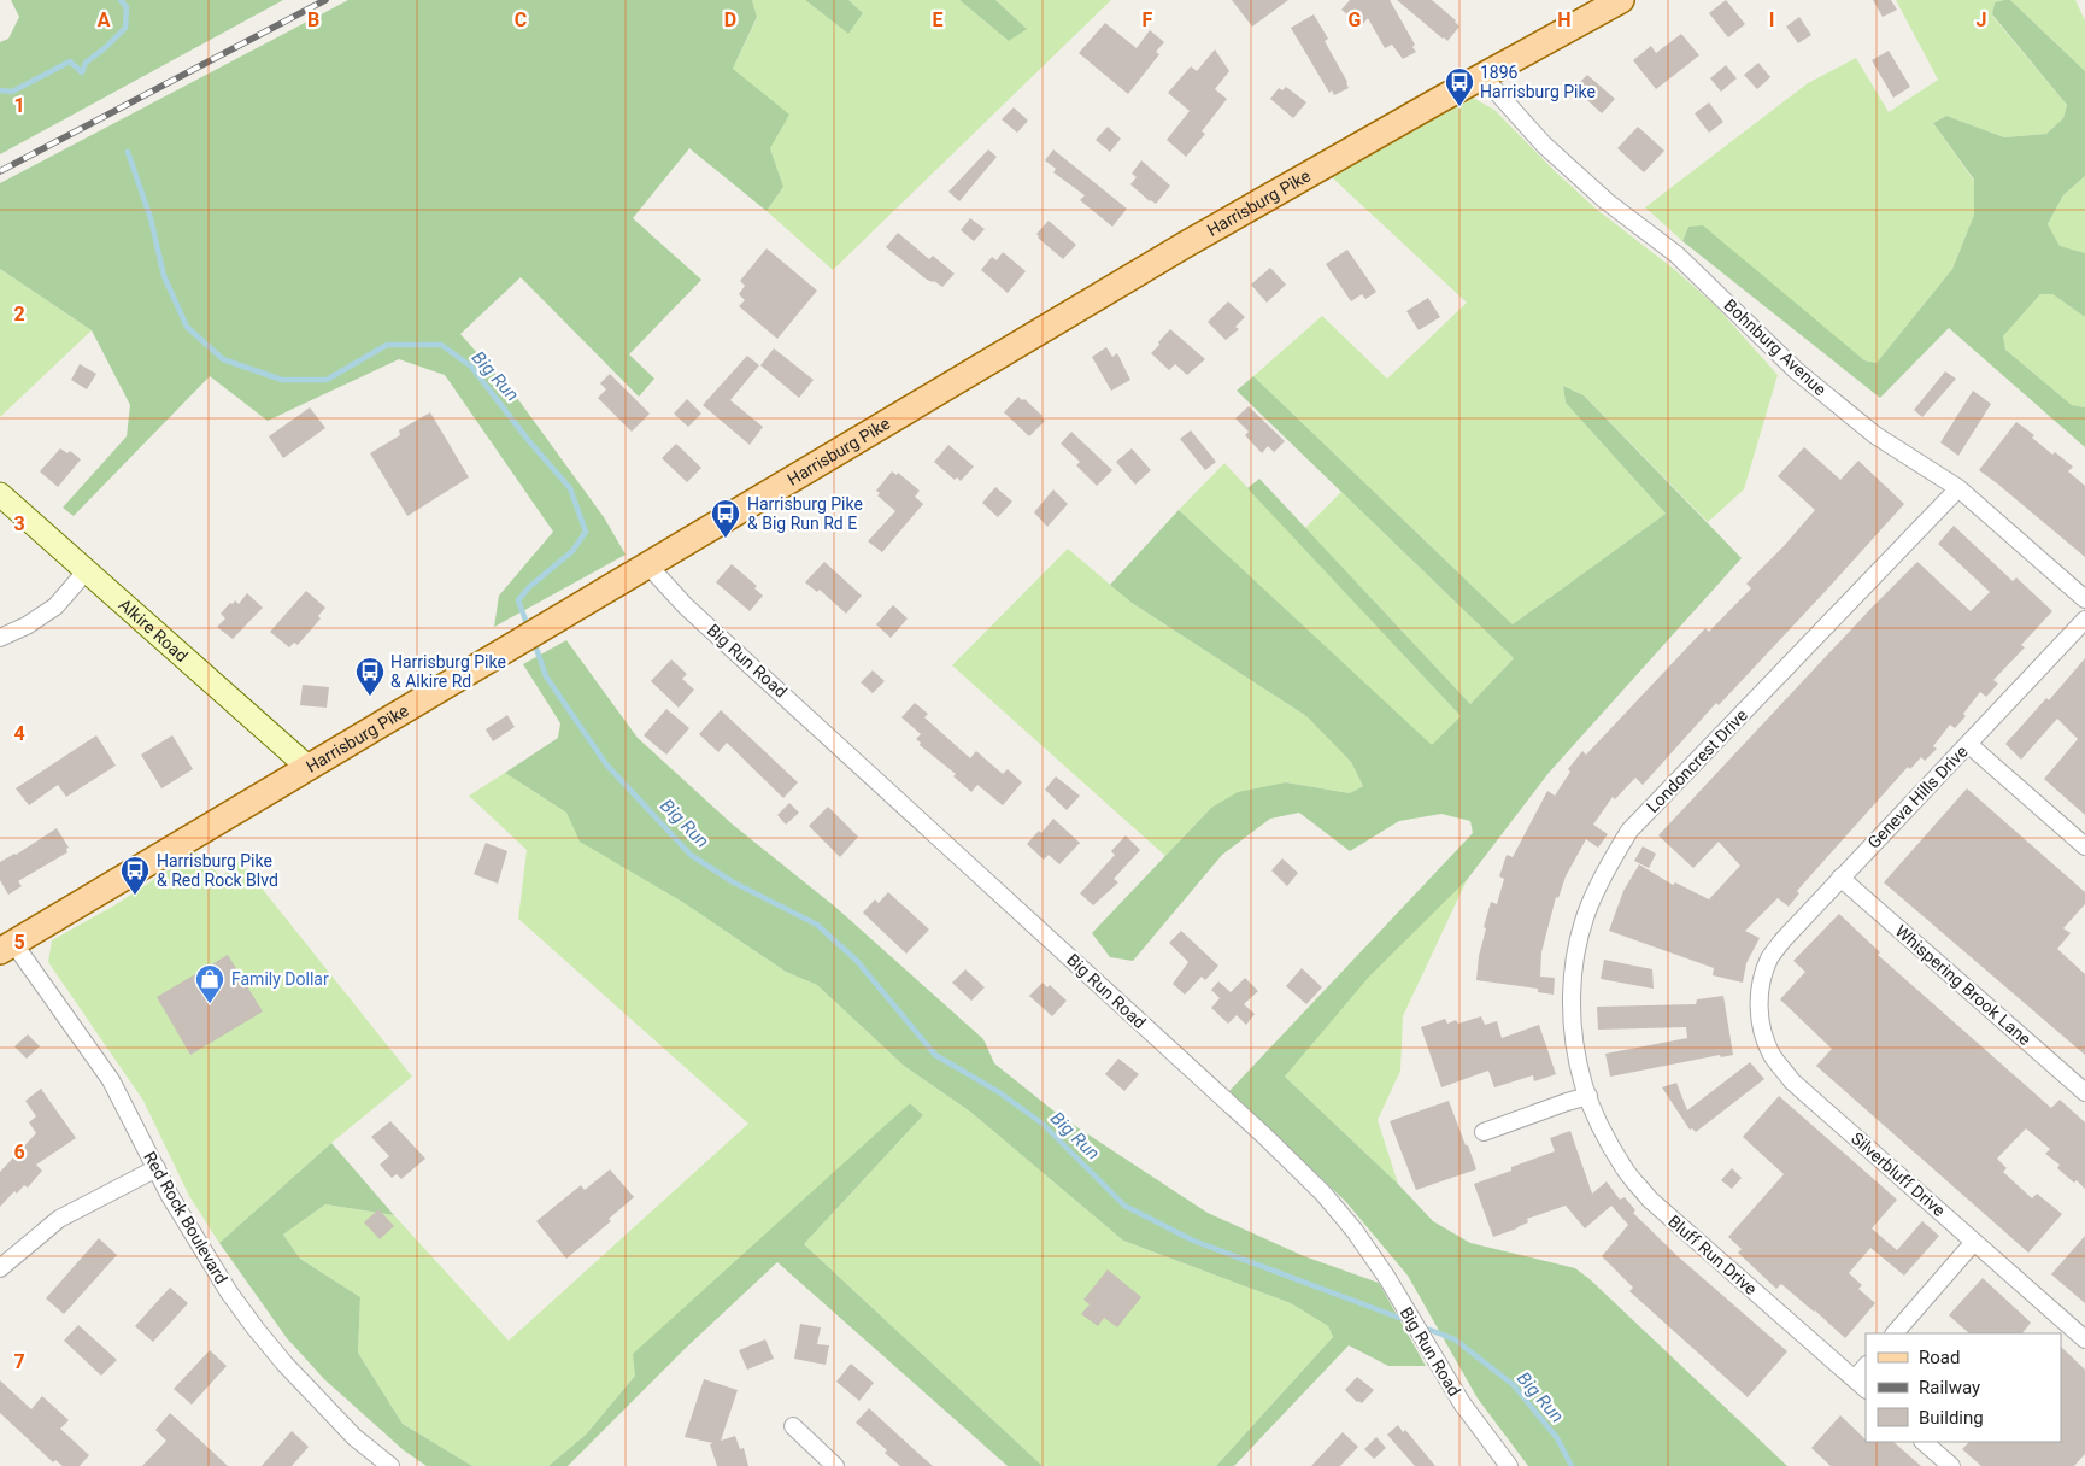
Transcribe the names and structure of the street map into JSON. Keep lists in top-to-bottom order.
{
  "streets": {
    "main road": ["Harrisburg Pike", "Alkire Road"],
    "street": [
      "Bohnburg Avenue",
      "Big Run Road",
      "Londoncrest Drive",
      "Geneva Hills Drive",
      "Whispering Brook Lane",
      "Silverbluff Drive",
      "Red Rock Boulevard",
      "Bluff Run Drive"
    ]
  },
  "crossings": [
    ["Harrisburg Pike", "Bohnburg Avenue"],
    ["Harrisburg Pike", "Alkire Road"],
    ["Harrisburg Pike", "Big Run Road"],
    ["Harrisburg Pike", "Red Rock Boulevard"],
    ["Bohnburg Avenue", "Londoncrest Drive"],
    ["Londoncrest Drive", "Bluff Run Drive"],
    ["Geneva Hills Drive", "Whispering Brook Lane"],
    ["Geneva Hills Drive", "Silverbluff Drive"]
  ],
  "water": ["Big Run"],
  "places": {
    "bus stop": [
      "1896 Harrisburg Pike",
      "Harrisburg Pike & Big Run Rd E",
      "Harrisburg Pike & Alkire Rd",
      "Harrisburg Pike & Red Rock Blvd"
    ],
    "shop": ["Family Dollar"]
  },
  "legend": ["Road", "Railway", "Building"],
  "grid": {
    "columns": [
      "A",
      "B",
      "C",
      "D",
      "E",
      "F",
      "G",
      "H",
      "I",
      "J"
    ],
    "rows": [
      "1",
      "2",
      "3",
      "4",
      "5",
      "6",
      "7"
    ]
  }
}
